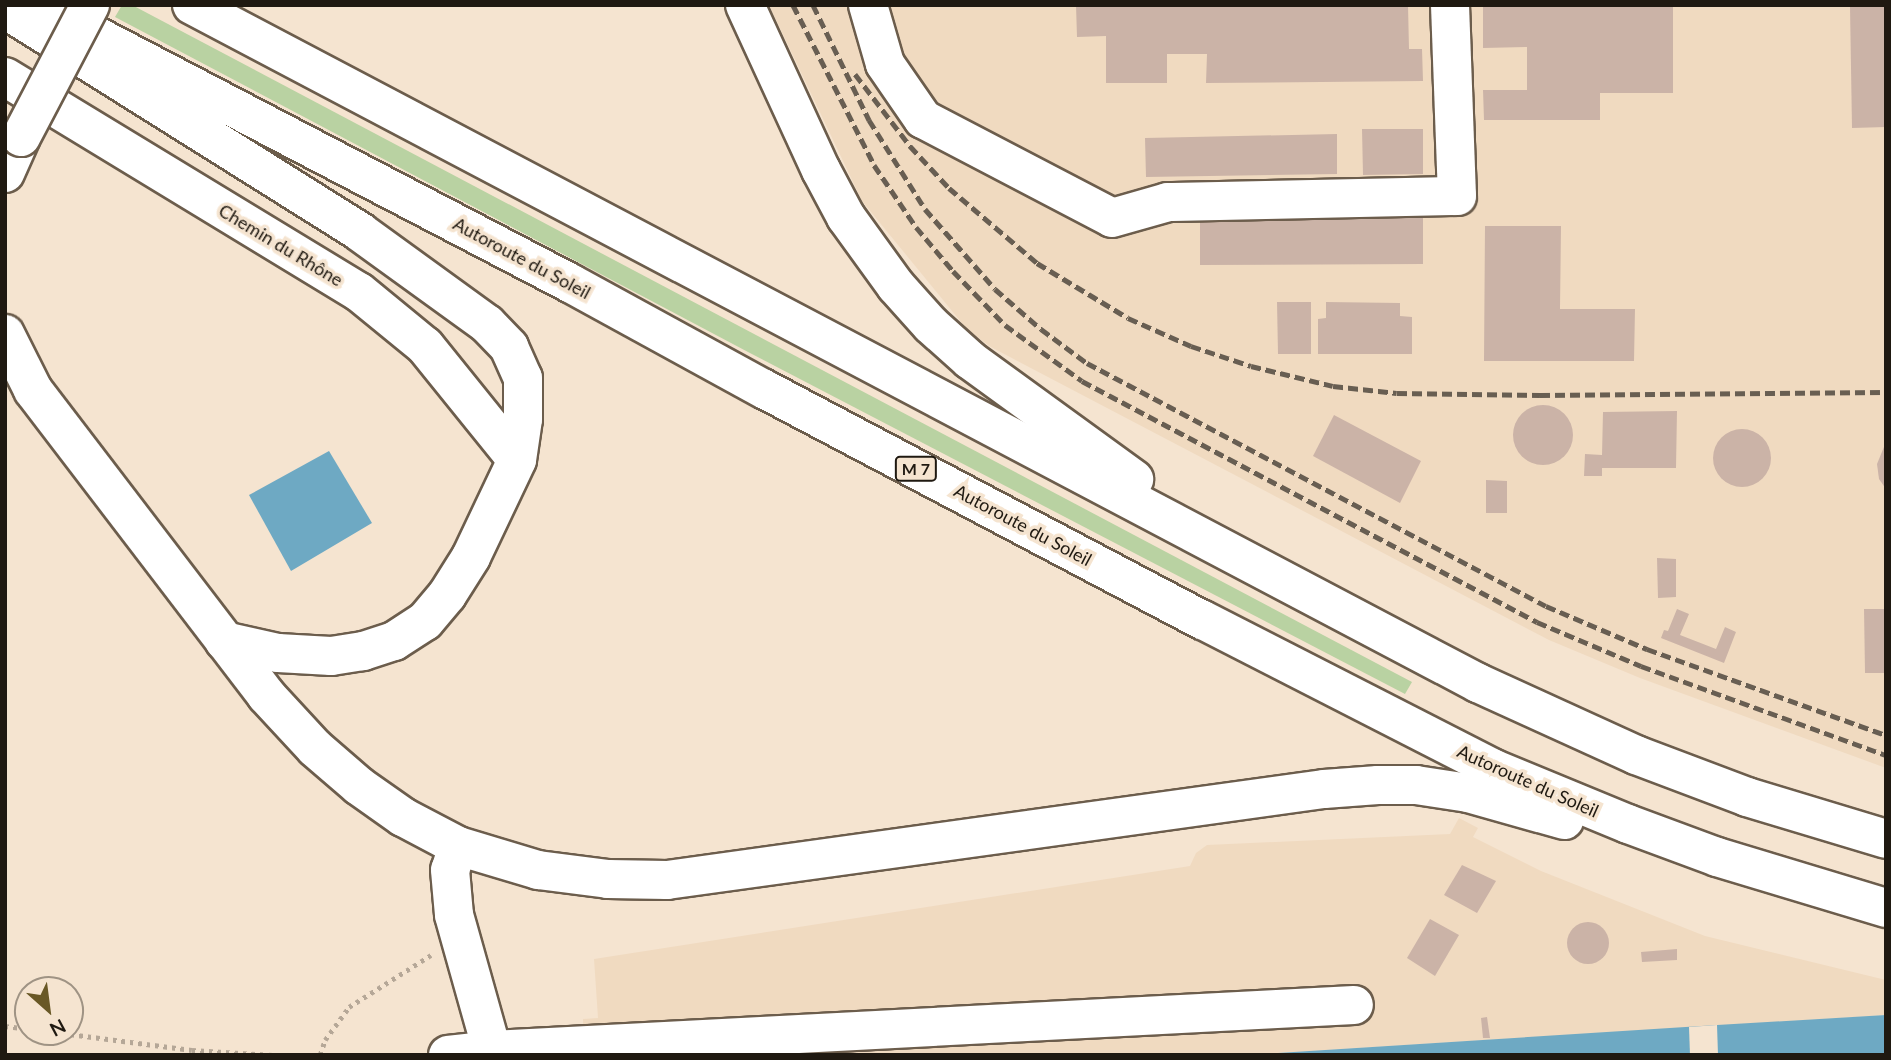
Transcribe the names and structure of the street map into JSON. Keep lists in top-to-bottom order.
{
  "streets": {
    "main road": ["Chemin du Rhône", "Autoroute du Soleil", "M 7"]
  },
  "north": "bottom right"
}
